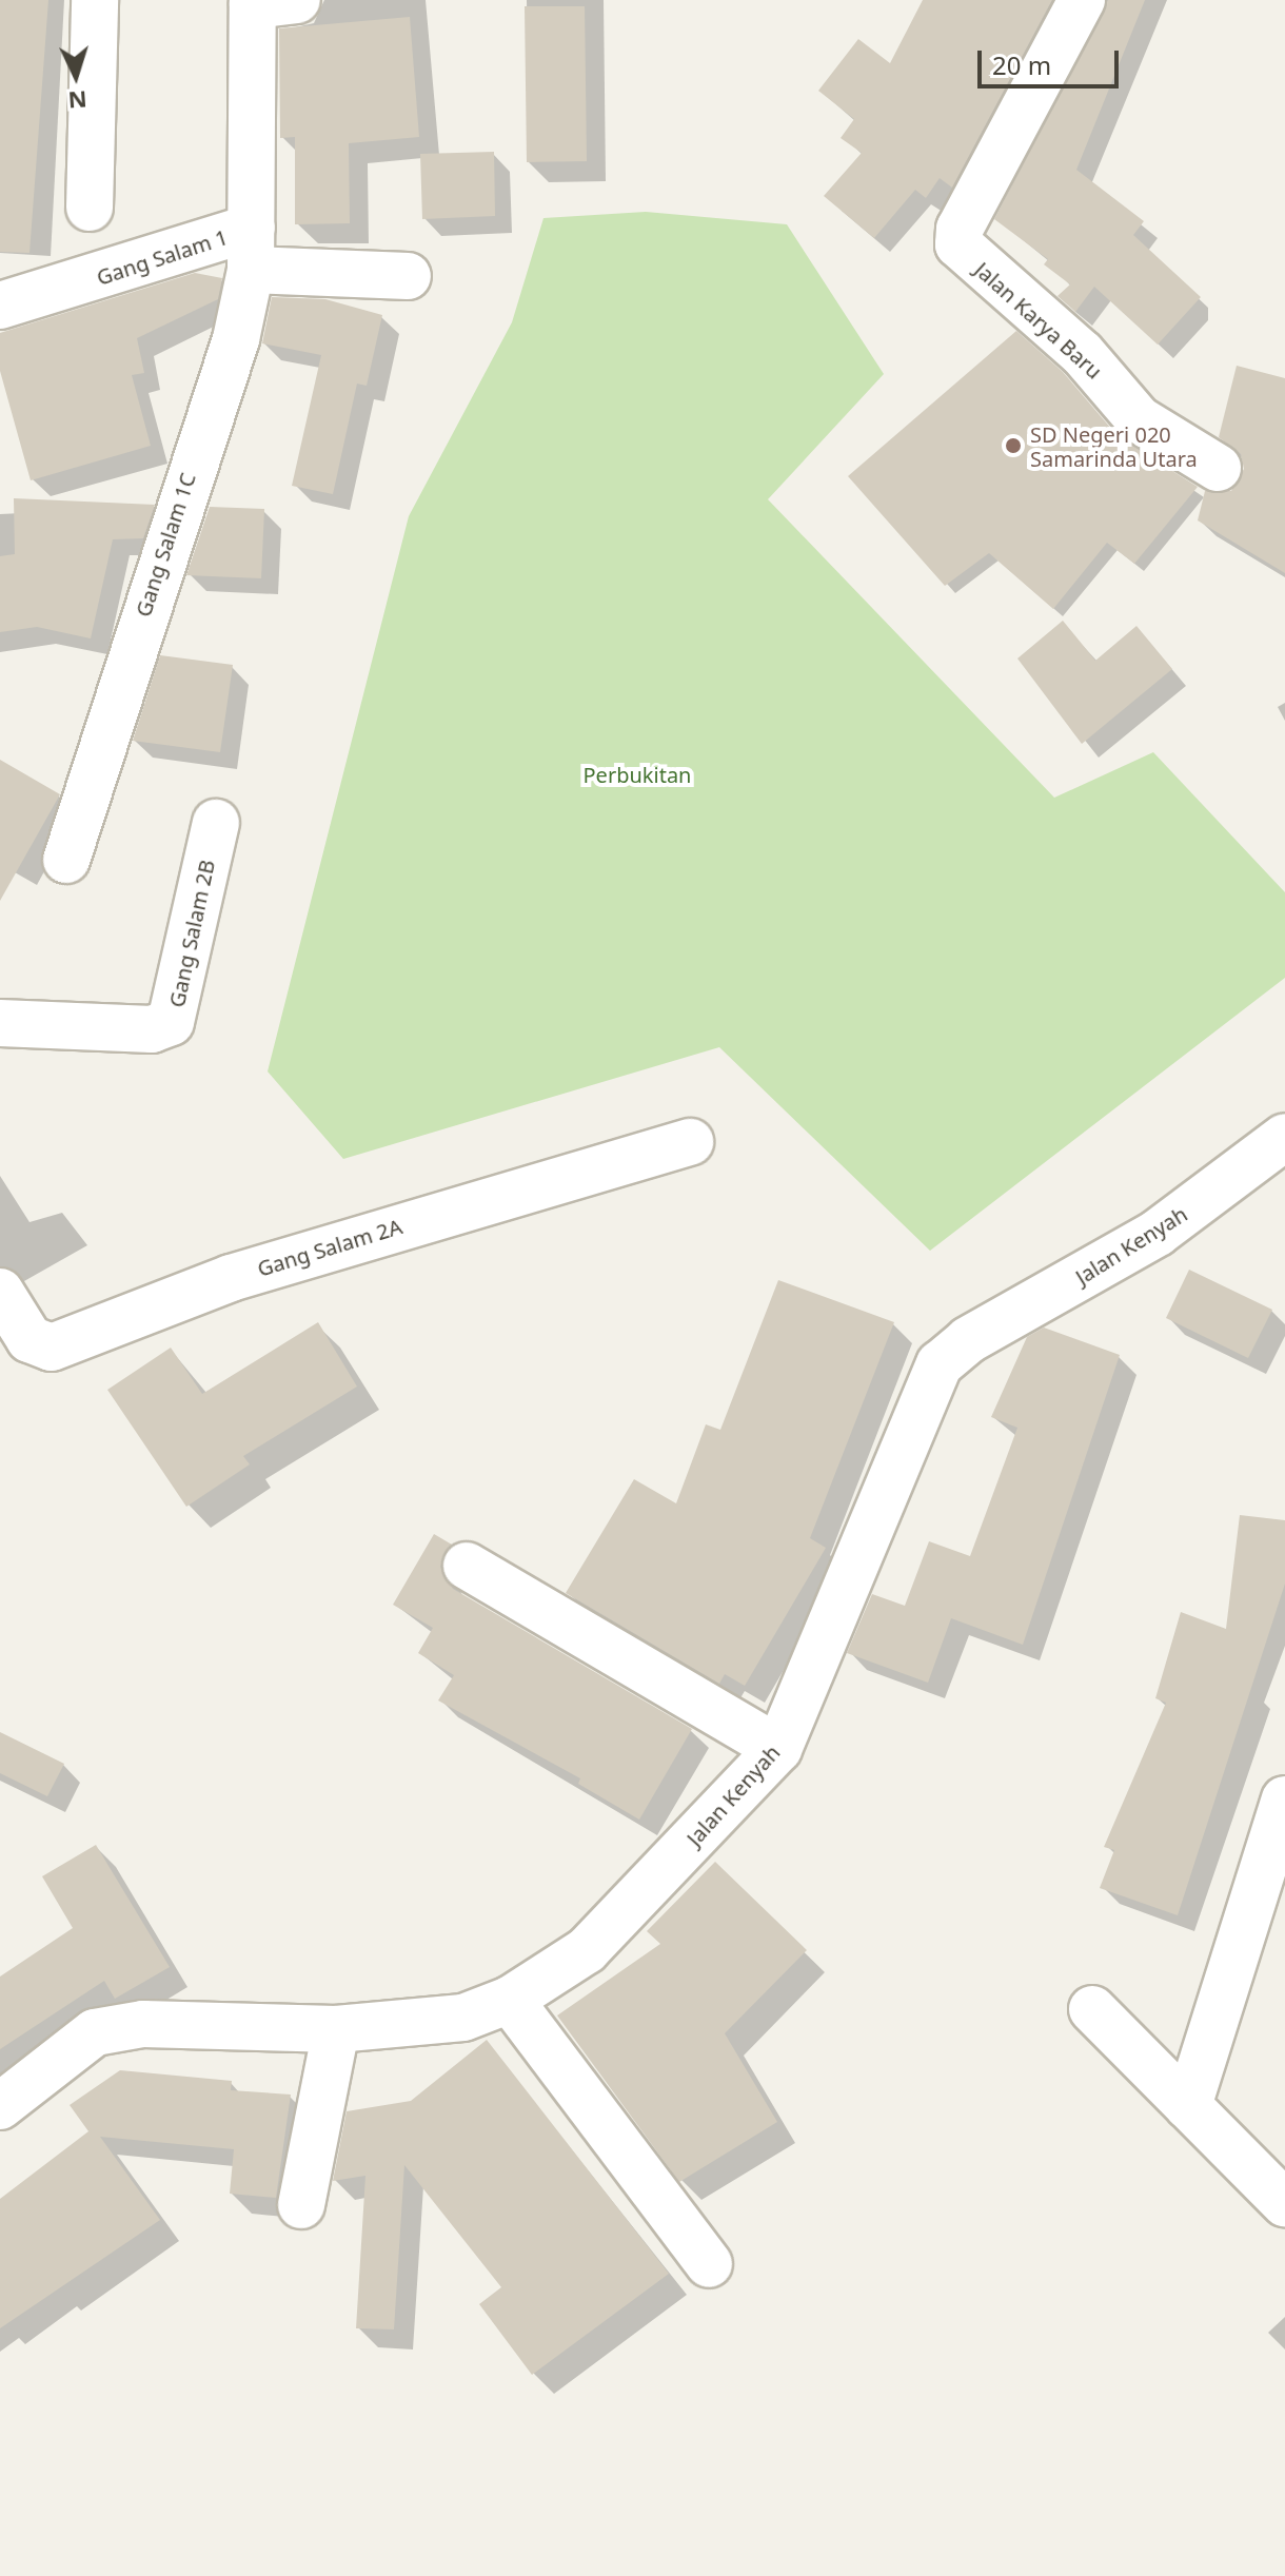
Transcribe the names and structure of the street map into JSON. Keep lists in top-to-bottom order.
{
  "streets": {
    "street": [
      "Gang Salam 1",
      "Jalan Karya Baru",
      "Gang Salam 1C",
      "Gang Salam 2B",
      "Jalan Kenyah",
      "Gang Salam 2A"
    ]
  },
  "crossings": [
    ["Gang Salam 1", "Gang Salam 1C"]
  ],
  "parks": ["Perbukitan"],
  "places": ["SD Negeri 020 Samarinda Utara"],
  "scale_bar": "20 m",
  "north": "bottom"
}
